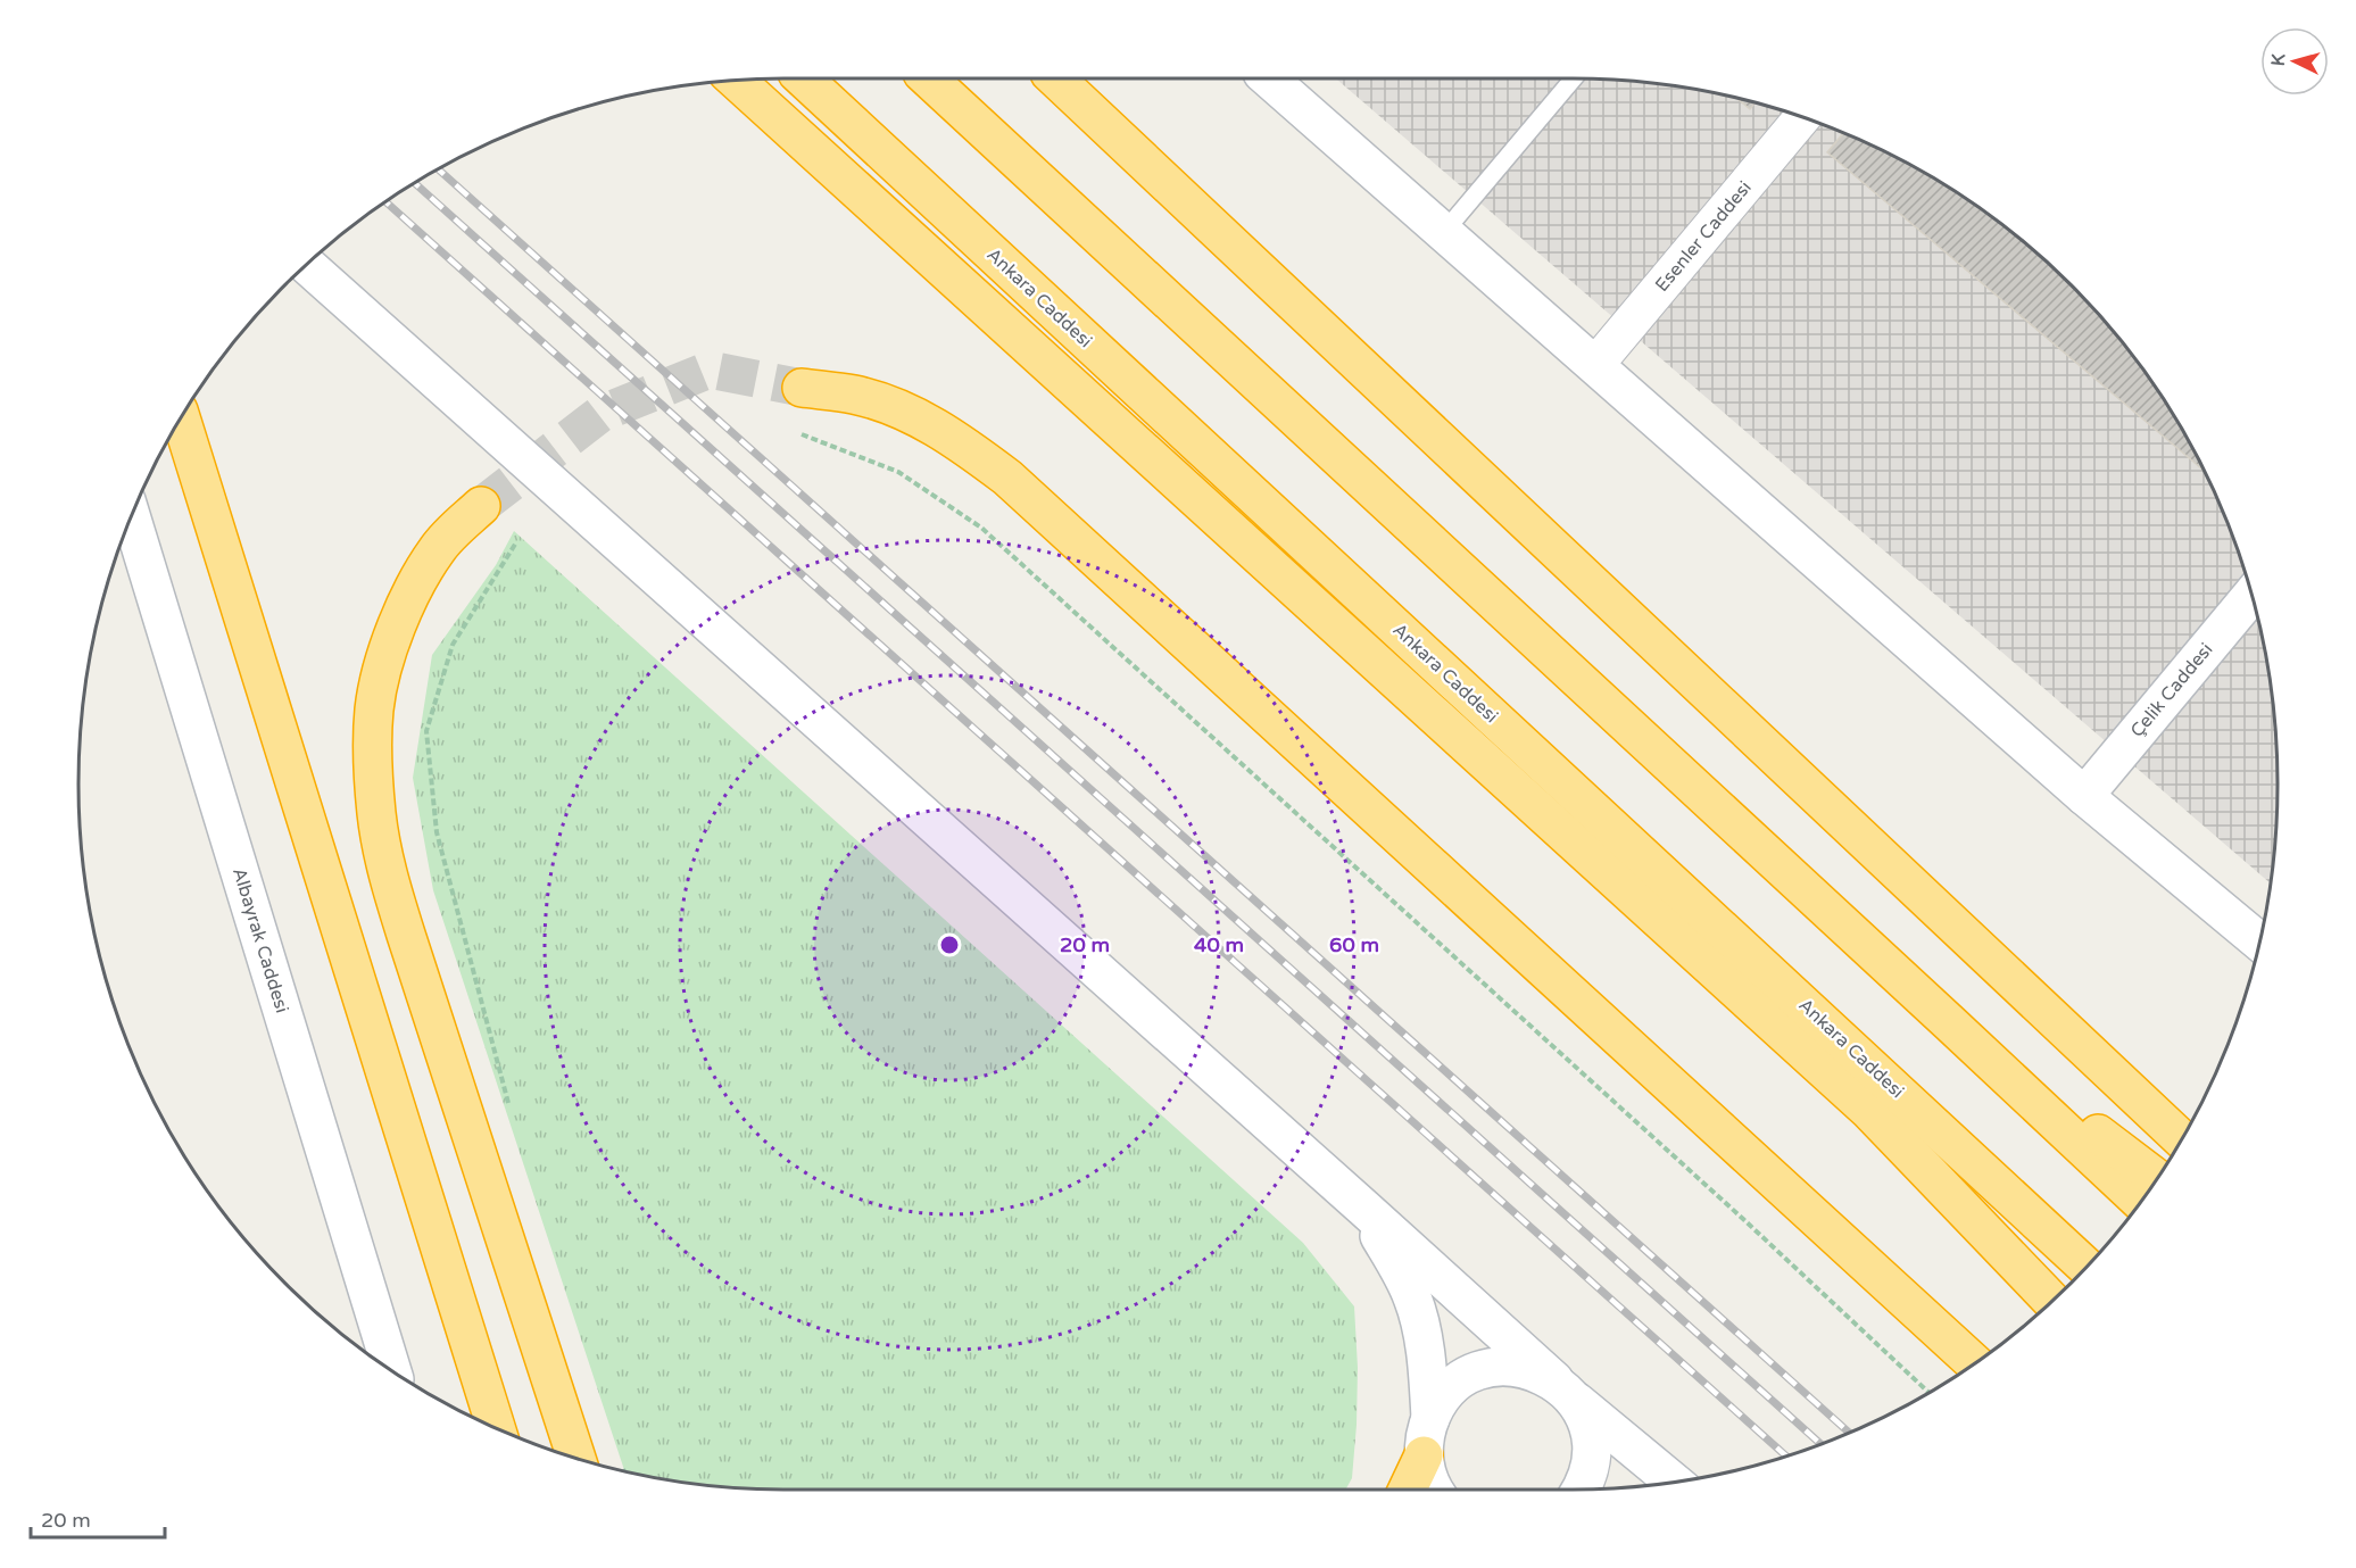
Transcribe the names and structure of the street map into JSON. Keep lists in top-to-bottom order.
{
  "streets": {
    "highway": ["Ankara Caddesi"],
    "street": ["Esenler Caddesi", "Çelik Caddesi", "Albayrak Caddesi"]
  },
  "scale_bar": "20 m",
  "north": "left",
  "rings": ["20 m", "40 m", "60 m"]
}
